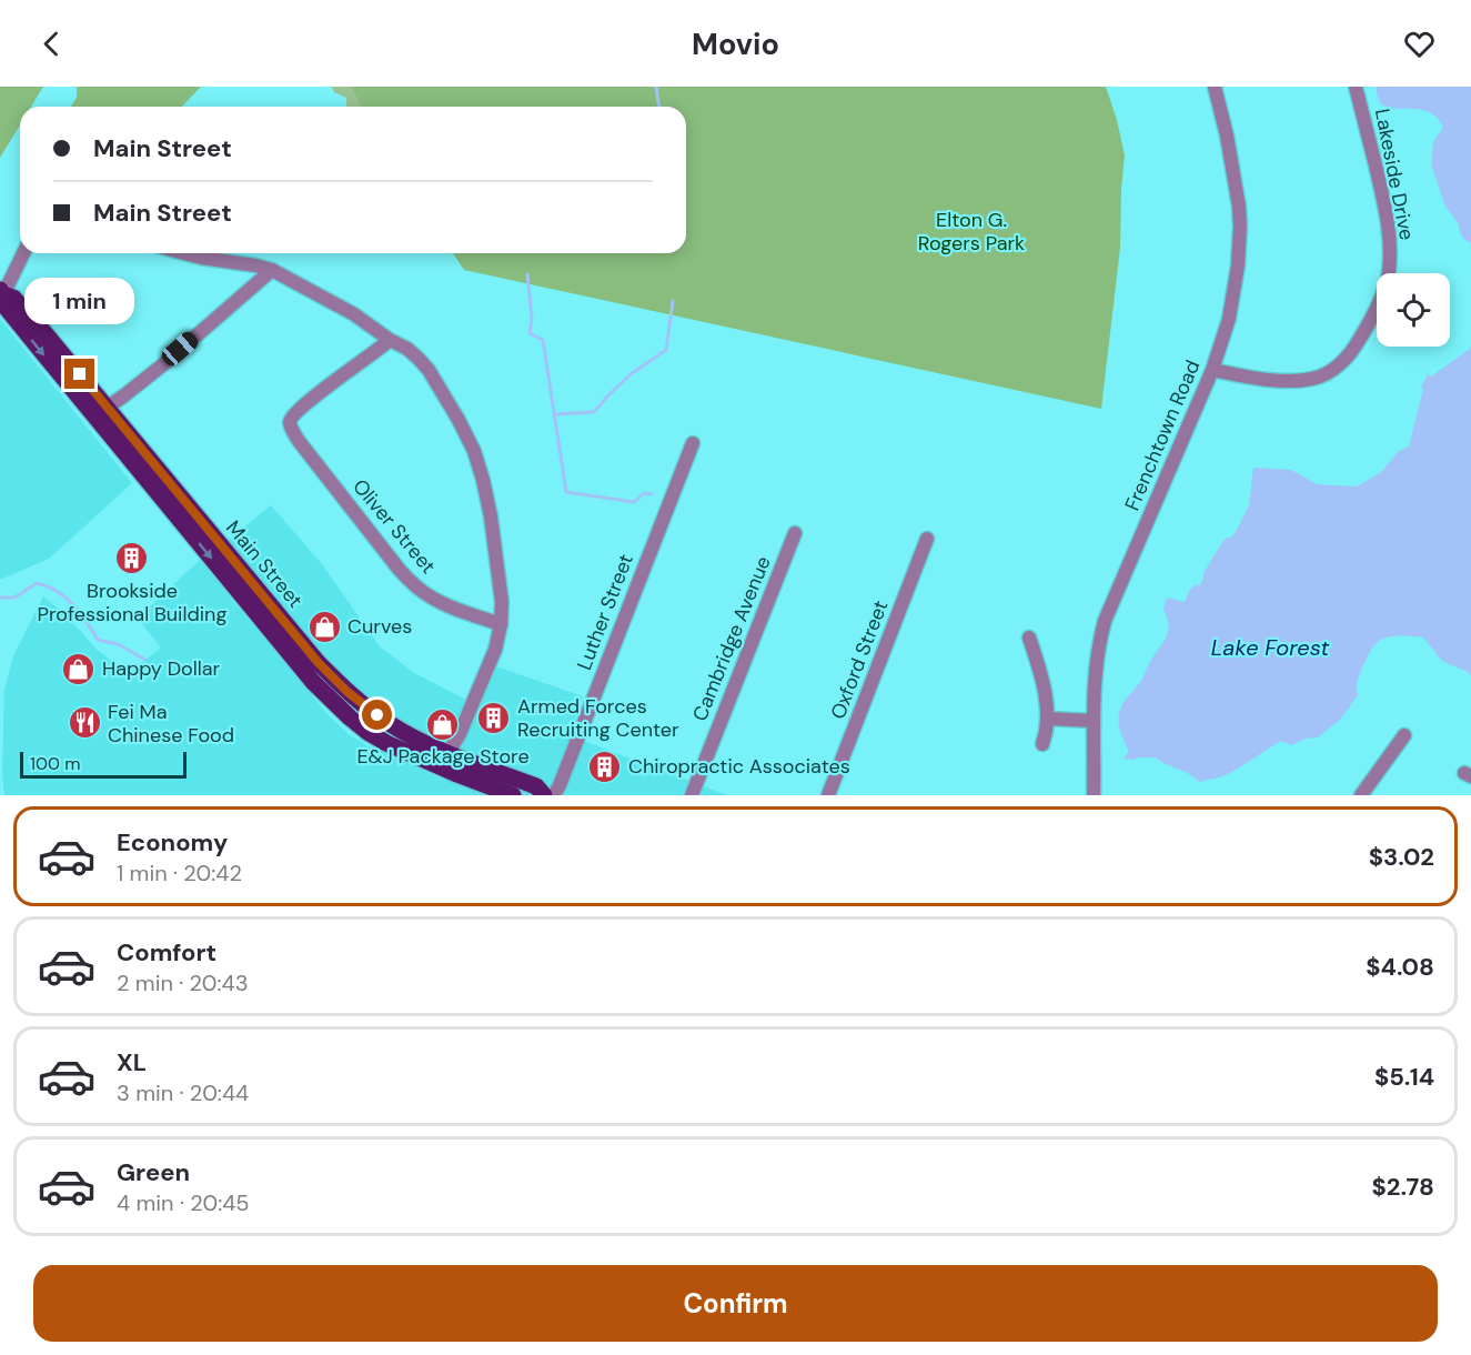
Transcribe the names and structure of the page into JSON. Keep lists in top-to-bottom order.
{
  "streets": {
    "main road": ["Main Street"],
    "street": [
      "Lakeside Drive",
      "Frenchtown Road",
      "Oliver Street",
      "Luther Street",
      "Cambridge Avenue",
      "Oxford Street"
    ]
  },
  "crossings": [
    ["Lakeside Drive", "Frenchtown Road"]
  ],
  "water": ["Lake Forest"],
  "parks": ["Elton G. Rogers Park"],
  "places": {
    "building": ["Brookside Professional Building", "Armed Forces Recruiting Center", "Chiropractic Associates"],
    "shop": ["Curves", "Happy Dollar", "E&J Package Store"],
    "restaurant": ["Fei Ma Chinese Food"]
  },
  "scale_bar": "100 m",
  "page": {
    "header": "Movio",
    "banner": ["Main Street", "Main Street"],
    "bubble": "1 min",
    "scale": "100 m",
    "list": [
      {
        "name": "Economy",
        "note": "1 min · 20:42",
        "value": "$3.02"
      },
      {
        "name": "Comfort",
        "note": "2 min · 20:43",
        "value": "$4.08"
      },
      {
        "name": "XL",
        "note": "3 min · 20:44",
        "value": "$5.14"
      },
      {
        "name": "Green",
        "note": "4 min · 20:45",
        "value": "$2.78"
      }
    ],
    "buttons": "Confirm"
  }
}
